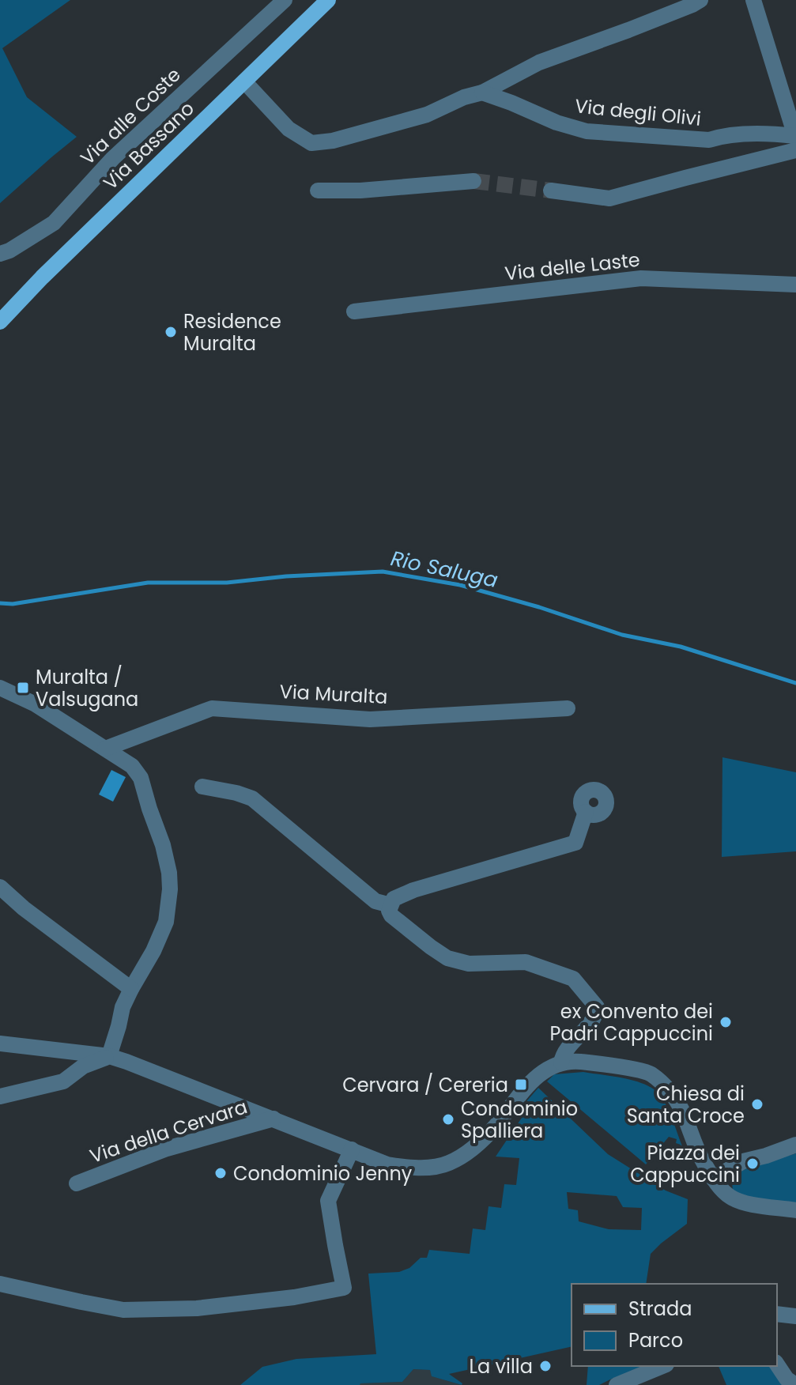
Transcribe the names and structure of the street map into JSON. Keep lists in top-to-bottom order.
{
  "streets": {
    "main road": ["Via Bassano"],
    "street": [
      "Via degli Olivi",
      "Via alle Coste",
      "Via delle Laste",
      "Via Muralta",
      "Via della Cervara"
    ]
  },
  "water": ["Rio Saluga"],
  "places": {
    "other": [
      "Residence Muralta",
      "ex Convento dei Padri Cappuccini",
      "Chiesa di Santa Croce",
      "Condominio Spalliera",
      "Piazza dei Cappuccini",
      "Condominio Jenny",
      "La villa"
    ],
    "transit": ["Muralta / Valsugana", "Cervara / Cereria"]
  },
  "legend": ["Strada", "Parco"]
}
